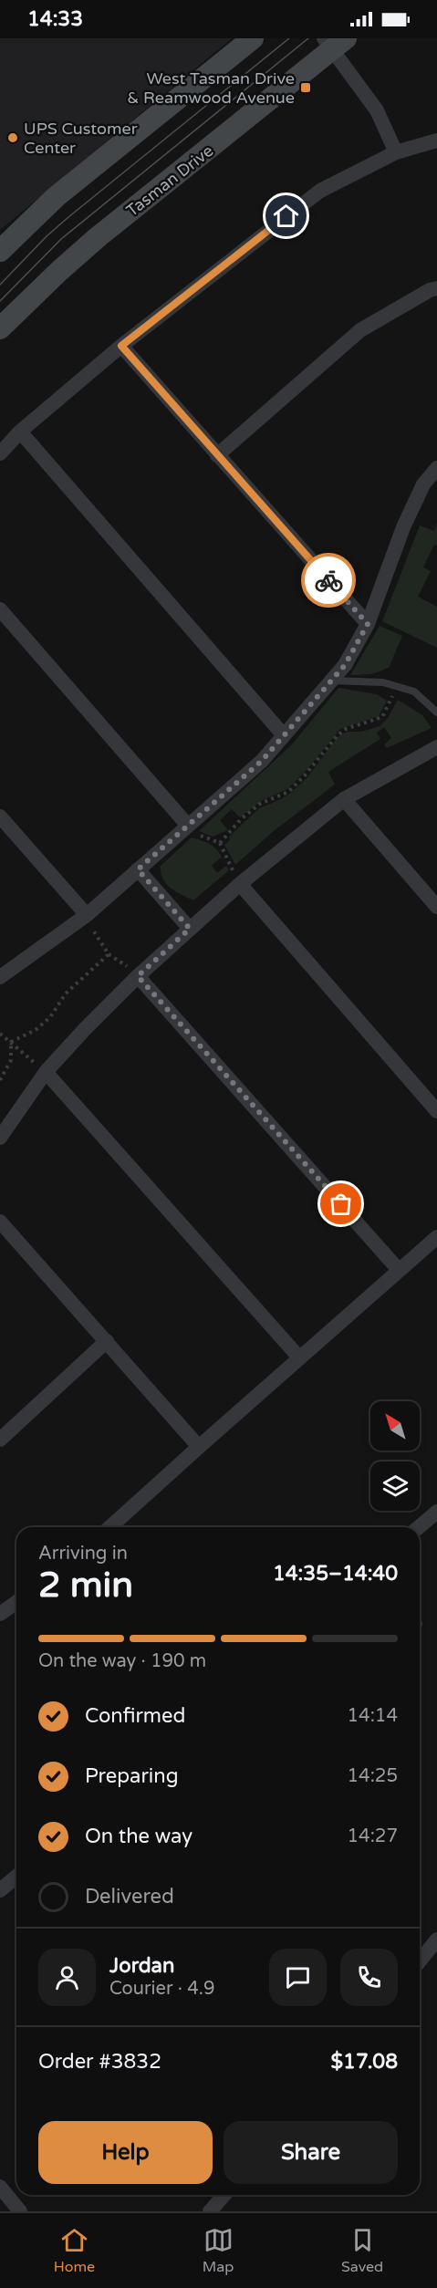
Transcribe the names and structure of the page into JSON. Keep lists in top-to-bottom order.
{
  "streets": {
    "main road": ["Tasman Drive"]
  },
  "places": {
    "transit": ["West Tasman Drive & Reamwood Avenue"],
    "other": ["UPS Customer Center"]
  },
  "north": "top left",
  "page": {
    "status": "14:33",
    "heading": ["2 min", "Arriving in", "14:35–14:40"],
    "panel": [
      "Jordan",
      "Courier · 4.9",
      "Order #3832",
      "$17.08"
    ],
    "bar": "On the way · 190 m",
    "list": [
      ["Confirmed", "14:14"],
      ["Preparing", "14:25"],
      ["On the way", "14:27"],
      "Delivered"
    ],
    "buttons": ["Help", "Share"],
    "tabs": ["Home", "Map", "Saved"]
  }
}
